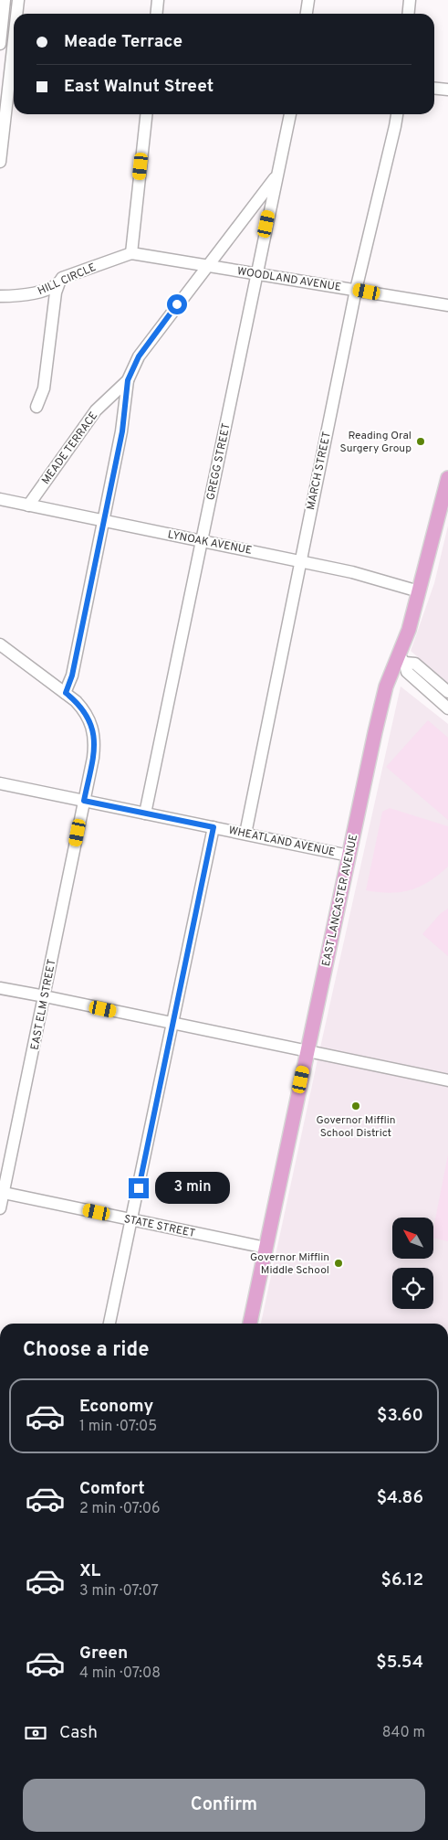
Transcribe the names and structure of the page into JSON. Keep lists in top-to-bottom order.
{
  "streets": {
    "main road": ["EAST LANCASTER AVENUE"],
    "street": [
      "HILL CIRCLE",
      "WOODLAND AVENUE",
      "MEADE TERRACE",
      "GREGG STREET",
      "MARCH STREET",
      "LYNOAK AVENUE",
      "WHEATLAND AVENUE",
      "EAST ELM STREET",
      "STATE STREET"
    ]
  },
  "crossings": [
    ["HILL CIRCLE", "WOODLAND AVENUE"],
    ["WOODLAND AVENUE", "MEADE TERRACE"],
    ["WOODLAND AVENUE", "GREGG STREET"],
    ["WOODLAND AVENUE", "MARCH STREET"],
    ["MEADE TERRACE", "GREGG STREET"],
    ["MEADE TERRACE", "LYNOAK AVENUE"],
    ["GREGG STREET", "LYNOAK AVENUE"],
    ["GREGG STREET", "WHEATLAND AVENUE"],
    ["MARCH STREET", "LYNOAK AVENUE"],
    ["MARCH STREET", "WHEATLAND AVENUE"],
    ["LYNOAK AVENUE", "EAST LANCASTER AVENUE"],
    ["WHEATLAND AVENUE", "EAST LANCASTER AVENUE"],
    ["WHEATLAND AVENUE", "EAST ELM STREET"],
    ["EAST LANCASTER AVENUE", "STATE STREET"],
    ["EAST ELM STREET", "STATE STREET"]
  ],
  "places": ["Reading Oral Surgery Group", "Governor Mifflin School District", "Governor Mifflin Middle School"],
  "north": "top left",
  "page": {
    "banner": ["Meade Terrace", "East Walnut Street"],
    "bubble": "3 min",
    "heading": "Choose a ride",
    "list": [
      {
        "name": "Economy",
        "note": "1 min · 07:05",
        "value": "$3.60"
      },
      {
        "name": "Comfort",
        "note": "2 min · 07:06",
        "value": "$4.86"
      },
      {
        "name": "XL",
        "note": "3 min · 07:07",
        "value": "$6.12"
      },
      {
        "name": "Green",
        "note": "4 min · 07:08",
        "value": "$5.54"
      }
    ],
    "pay": ["Cash", "840 m"],
    "buttons": "Confirm"
  }
}
